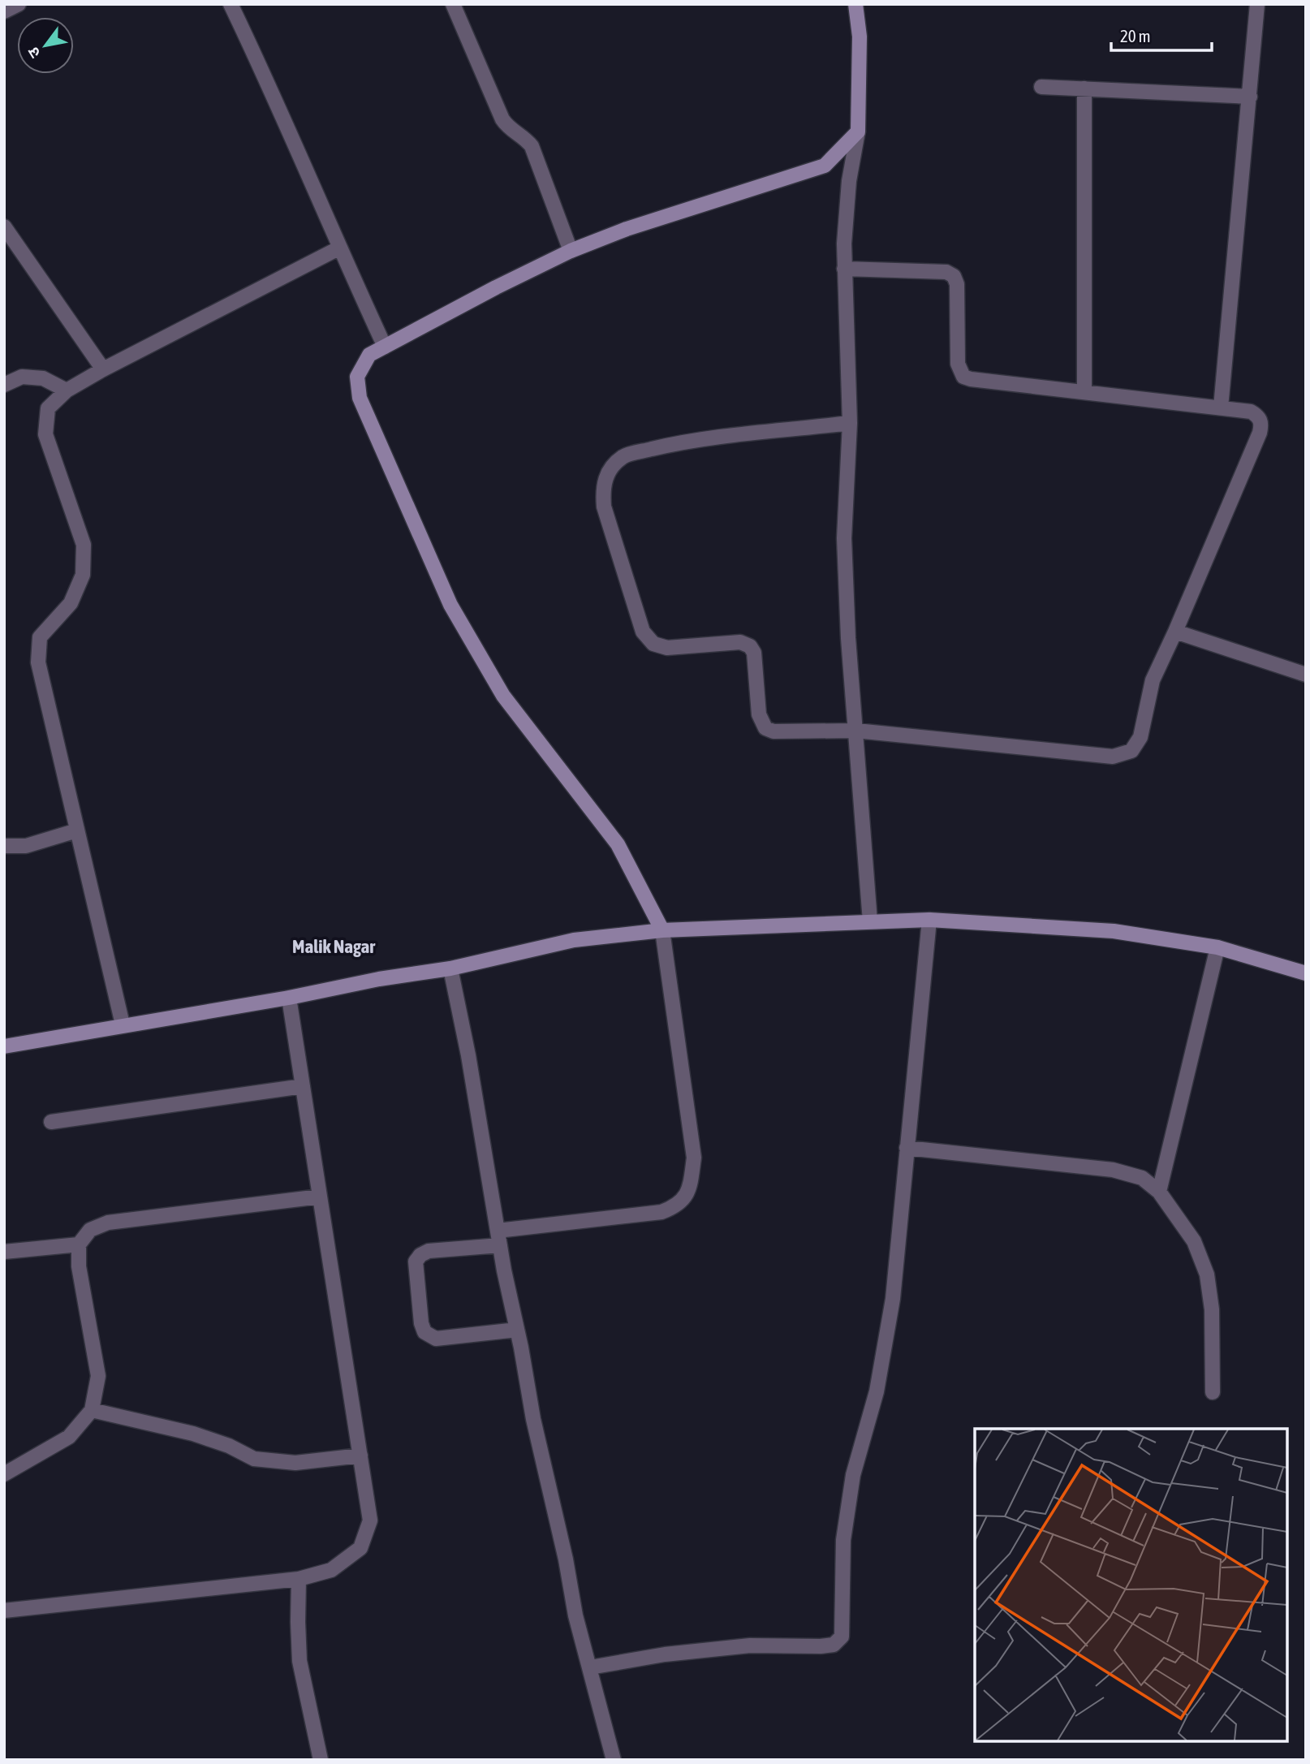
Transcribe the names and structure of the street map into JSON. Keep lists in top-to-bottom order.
{
  "districts": ["Malik Nagar"],
  "scale_bar": "20 m",
  "north": "bottom left"
}
